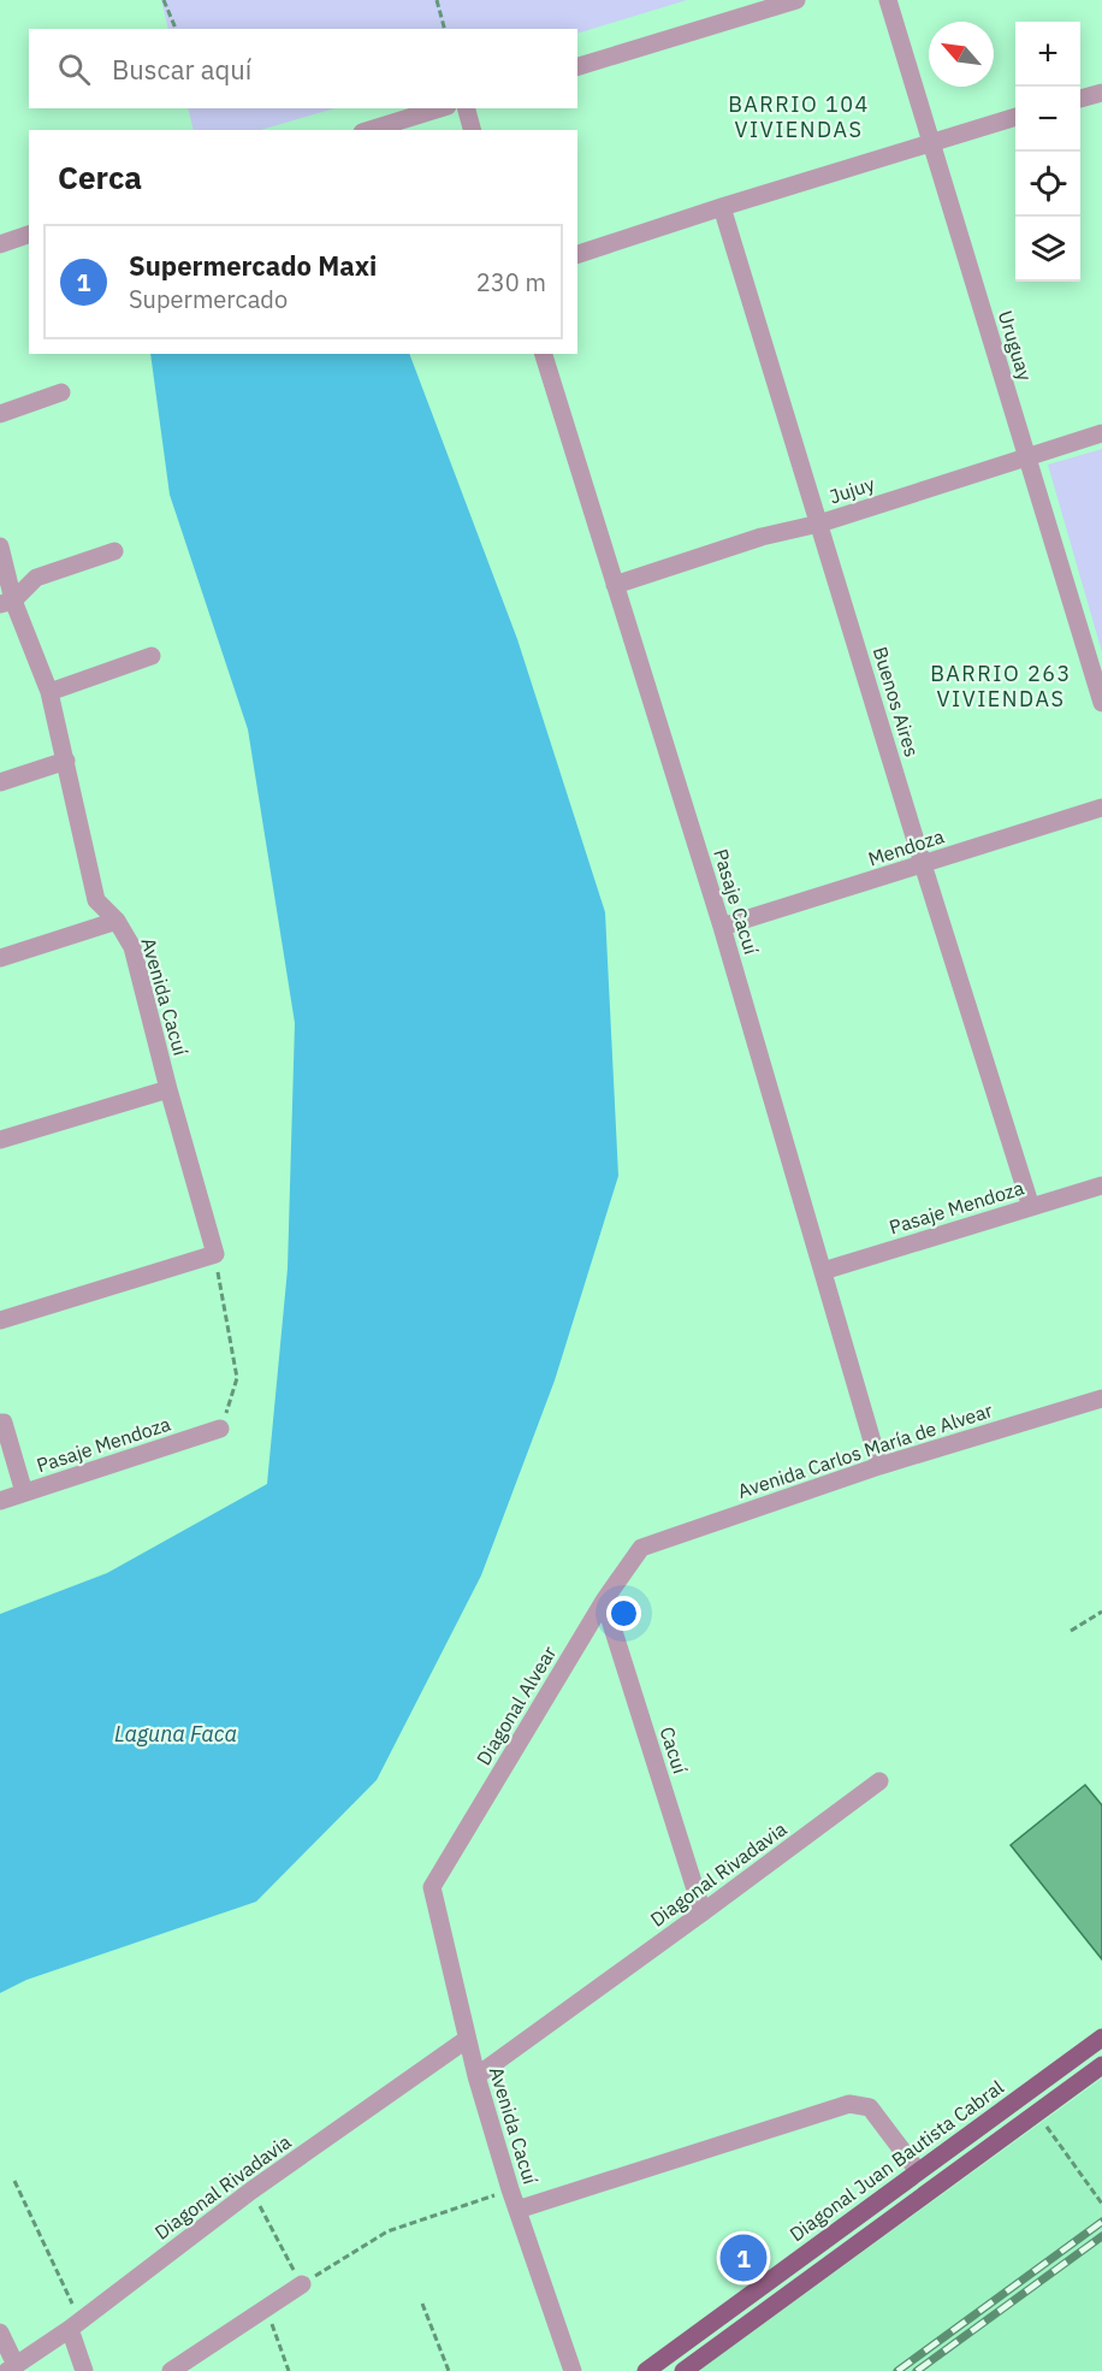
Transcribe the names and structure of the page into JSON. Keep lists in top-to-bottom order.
{
  "streets": {
    "main road": ["Diagonal Juan Bautista Cabral"],
    "street": [
      "Uruguay",
      "Jujuy",
      "Buenos Aires",
      "Mendoza",
      "Pasaje Cacuí",
      "Avenida Cacuí",
      "Pasaje Mendoza",
      "Avenida Carlos María de Alvear",
      "Diagonal Alvear",
      "Cacuí",
      "Diagonal Rivadavia"
    ]
  },
  "crossings": [
    ["Uruguay", "Jujuy"],
    ["Jujuy", "Buenos Aires"],
    ["Jujuy", "Pasaje Cacuí"],
    ["Buenos Aires", "Mendoza"],
    ["Buenos Aires", "Pasaje Mendoza"],
    ["Mendoza", "Pasaje Cacuí"],
    ["Pasaje Cacuí", "Pasaje Mendoza"],
    ["Pasaje Cacuí", "Avenida Carlos María de Alvear"],
    ["Avenida Cacuí", "Diagonal Alvear"],
    ["Avenida Cacuí", "Diagonal Rivadavia"],
    ["Avenida Carlos María de Alvear", "Diagonal Alvear"],
    ["Diagonal Alvear", "Cacuí"],
    ["Cacuí", "Diagonal Rivadavia"]
  ],
  "districts": ["BARRIO 104 VIVIENDAS", "BARRIO 263 VIVIENDAS"],
  "water": ["Laguna Faca"],
  "north": "top left",
  "page": {
    "map_buttons": ["+", "−"],
    "search": "Buscar aquí",
    "heading": "Cerca",
    "list": [
      {
        "mark": "1",
        "name": "Supermercado Maxi",
        "note": "Supermercado",
        "value": "230 m"
      }
    ],
    "pins": "1"
  }
}
